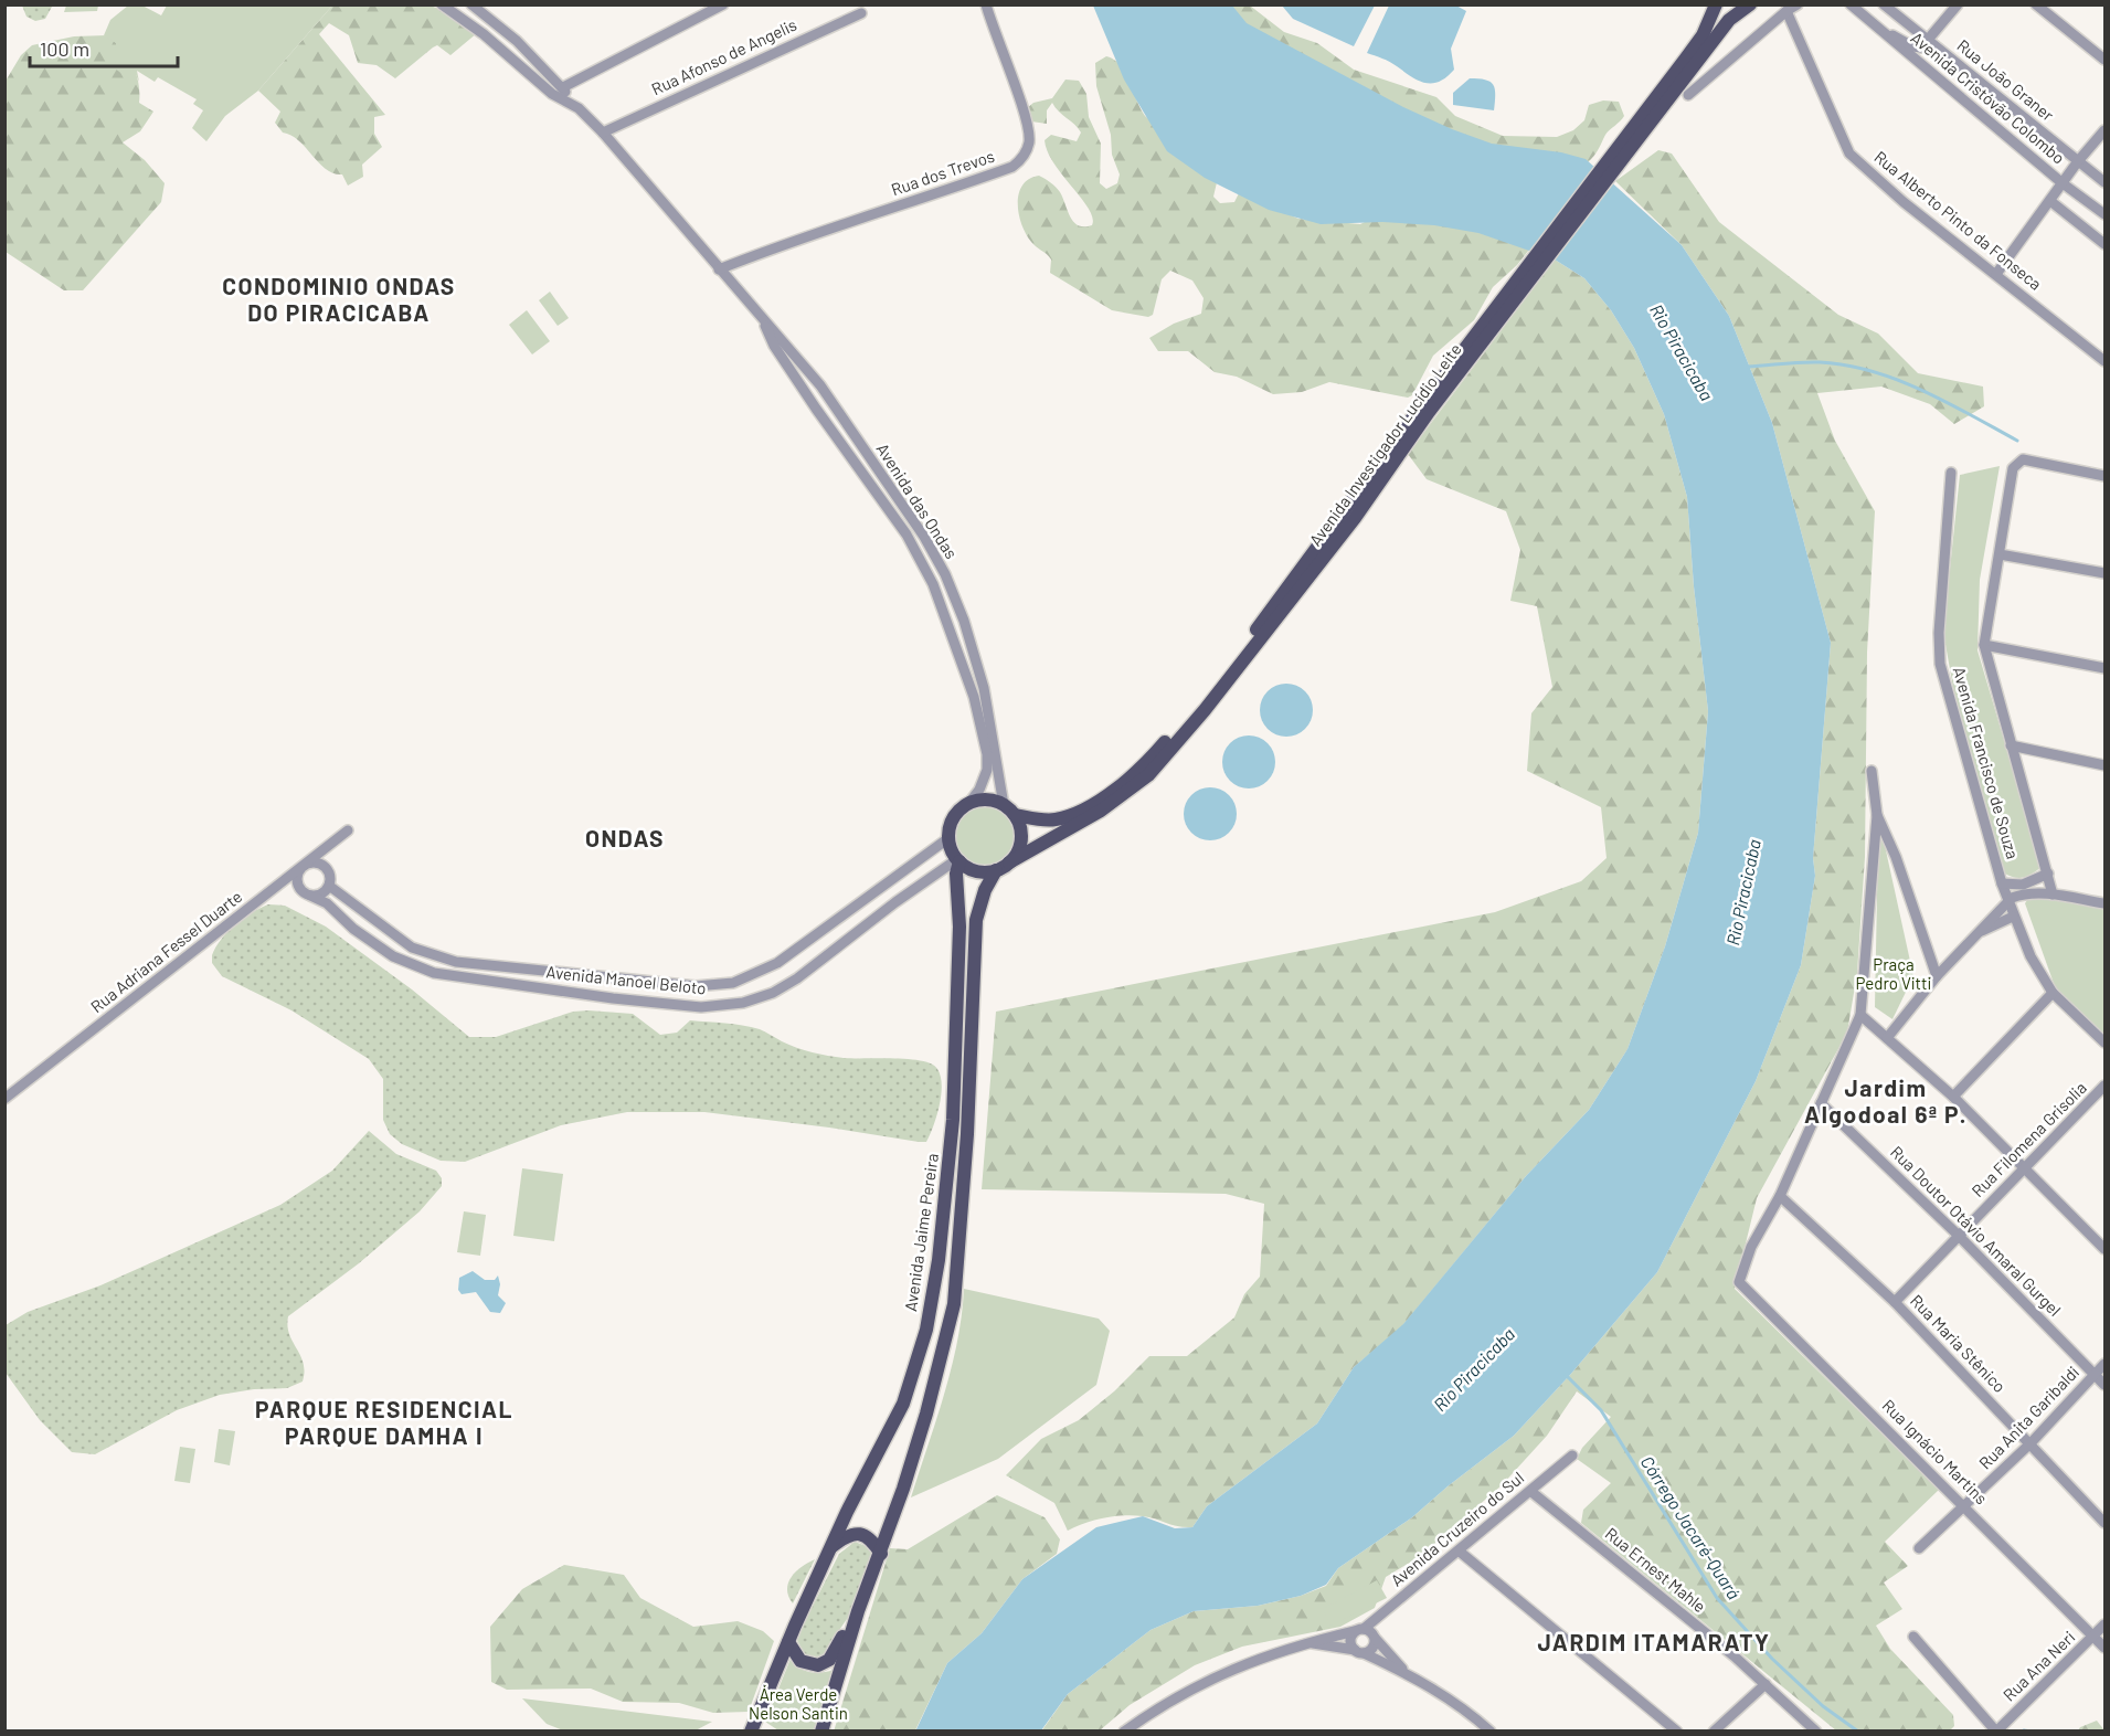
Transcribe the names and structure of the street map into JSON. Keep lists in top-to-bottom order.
{
  "streets": {
    "main road": ["Avenida Investigador Lucídio Leite", "Avenida Jaime Pereira"],
    "street": [
      "Rua Afonso de Angelis",
      "Rua João Graner",
      "Avenida Cristóvão Colombo",
      "Rua dos Trevos",
      "Rua Alberto Pinto da Fonseca",
      "Avenida das Ondas",
      "Avenida Francisco de Souza",
      "Rua Adriana Fessel Duarte",
      "Avenida Manoel Beloto",
      "Rua Filomena Grisolia",
      "Rua Doutor Otávio Amaral Gurgel",
      "Rua Maria Stênico",
      "Rua Anita Garibaldi",
      "Rua Ignácio Martins",
      "Avenida Cruzeiro do Sul",
      "Rua Ernest Mahle",
      "Rua Ana Neri"
    ]
  },
  "crossings": [
    ["Rua Afonso de Angelis", "Avenida das Ondas"],
    ["Rua dos Trevos", "Avenida das Ondas"],
    ["Avenida Investigador Lucídio Leite", "Avenida das Ondas"],
    ["Avenida Investigador Lucídio Leite", "Avenida Manoel Beloto"],
    ["Avenida Investigador Lucídio Leite", "Avenida Jaime Pereira"],
    ["Avenida das Ondas", "Avenida Manoel Beloto"],
    ["Avenida das Ondas", "Avenida Jaime Pereira"],
    ["Rua Adriana Fessel Duarte", "Avenida Manoel Beloto"],
    ["Avenida Manoel Beloto", "Avenida Jaime Pereira"],
    ["Rua Filomena Grisolia", "Rua Doutor Otávio Amaral Gurgel"],
    ["Rua Filomena Grisolia", "Rua Maria Stênico"],
    ["Rua Doutor Otávio Amaral Gurgel", "Rua Anita Garibaldi"],
    ["Rua Maria Stênico", "Rua Anita Garibaldi"],
    ["Rua Maria Stênico", "Rua Ignácio Martins"],
    ["Rua Anita Garibaldi", "Rua Ignácio Martins"],
    ["Rua Ignácio Martins", "Rua Ana Neri"],
    ["Avenida Cruzeiro do Sul", "Rua Ernest Mahle"]
  ],
  "districts": [
    "CONDOMINIO ONDAS DO PIRACICABA",
    "ONDAS",
    "Jardim Algodoal 6ª P.",
    "PARQUE RESIDENCIAL PARQUE DAMHA I",
    "JARDIM ITAMARATY"
  ],
  "water": ["Rio Piracicaba", "Córrego Jacaré-Quará"],
  "parks": ["Praça Pedro Vitti", "Área Verde Nelson Santin"],
  "scale_bar": "100 m"
}
